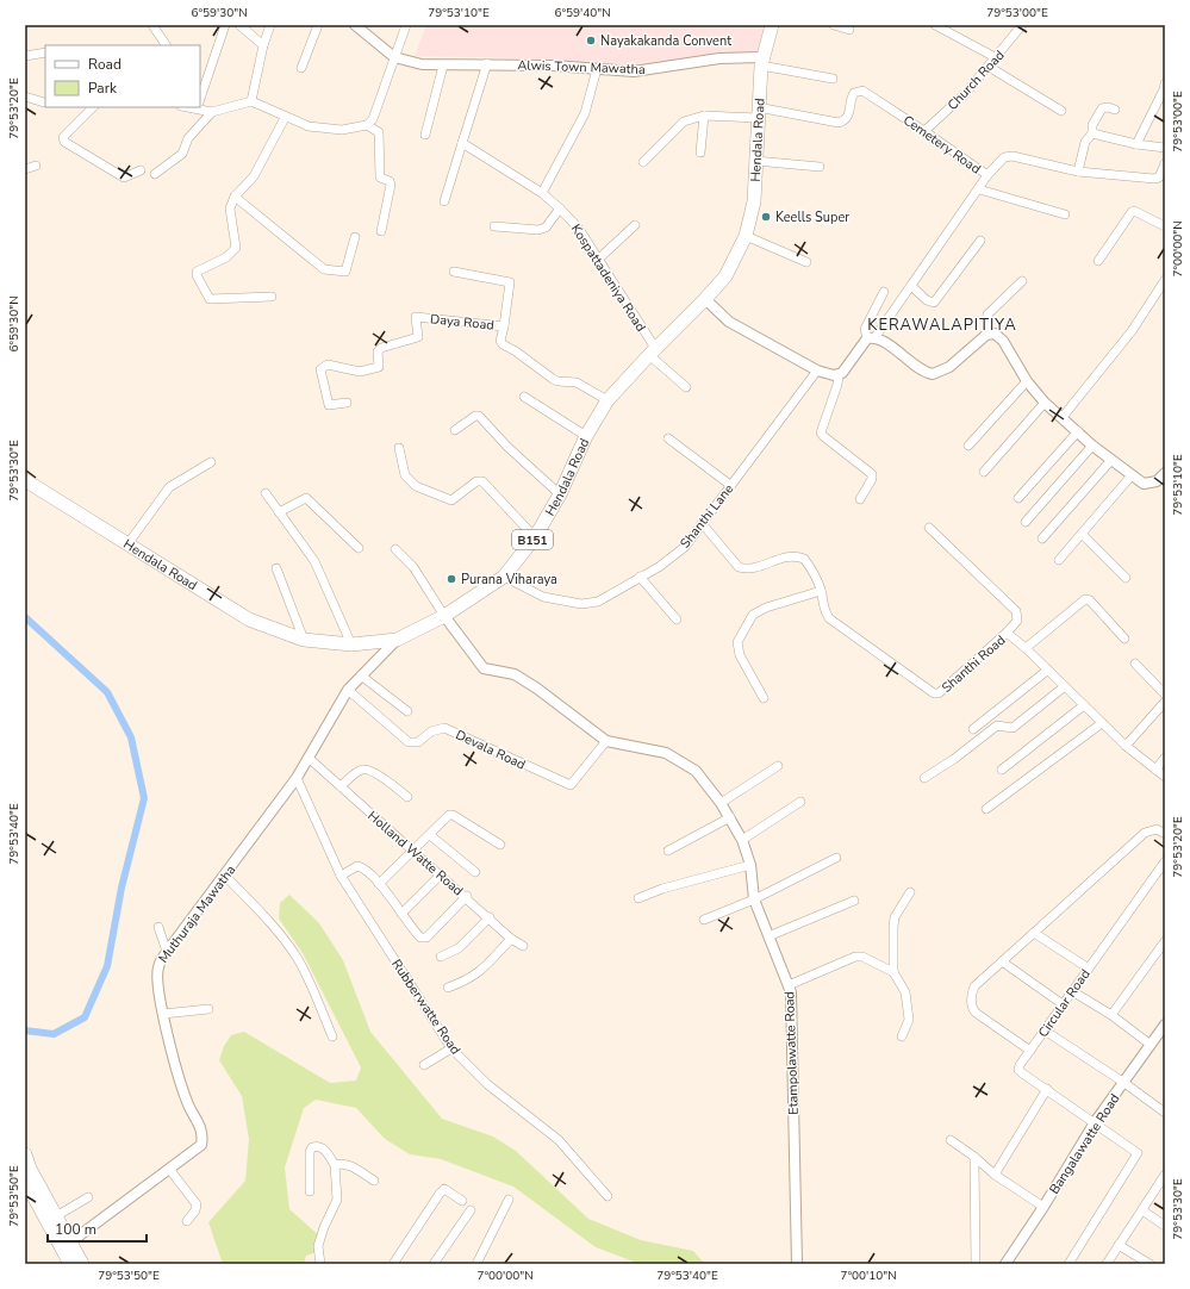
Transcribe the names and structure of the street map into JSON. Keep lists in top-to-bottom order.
{
  "streets": {
    "main road": ["Hendala Road", "B151"],
    "street": [
      "Alwis Town Mawatha",
      "Church Road",
      "Cemetery Road",
      "Kospattadeniya Road",
      "Daya Road",
      "Shanthi Lane",
      "Shanthi Road",
      "Devala Road",
      "Holland Watte Road",
      "Muthuraja Mawatha",
      "Circular Road",
      "Rubberwatte Road",
      "Etampolawatte Road",
      "Bangalawatte Road"
    ]
  },
  "crossings": [
    ["Alwis Town Mawatha", "Hendala Road"],
    ["Church Road", "Cemetery Road"],
    ["Hendala Road", "Cemetery Road"],
    ["Hendala Road", "Kospattadeniya Road"],
    ["Hendala Road", "Daya Road"],
    ["Hendala Road", "Shanthi Lane"],
    ["Hendala Road", "Muthuraja Mawatha"],
    ["Hendala Road", "Etampolawatte Road"],
    ["Shanthi Lane", "Shanthi Road"],
    ["Devala Road", "Muthuraja Mawatha"],
    ["Devala Road", "Etampolawatte Road"],
    ["Holland Watte Road", "Muthuraja Mawatha"],
    ["Muthuraja Mawatha", "Rubberwatte Road"],
    ["Circular Road", "Bangalawatte Road"]
  ],
  "districts": ["KERAWALAPITIYA"],
  "places": ["Nayakakanda Convent", "Keells Super", "Purana Viharaya"],
  "legend": ["Road", "Park"],
  "scale_bar": "100 m",
  "coordinates": [
    "6°59'30\"N",
    "79°53'10\"E",
    "6°59'40\"N",
    "79°53'00\"E",
    "79°53'20\"E",
    "7°00'00\"N",
    "79°53'30\"E",
    "79°53'40\"E",
    "79°53'50\"E",
    "7°00'10\"N"
  ]
}
